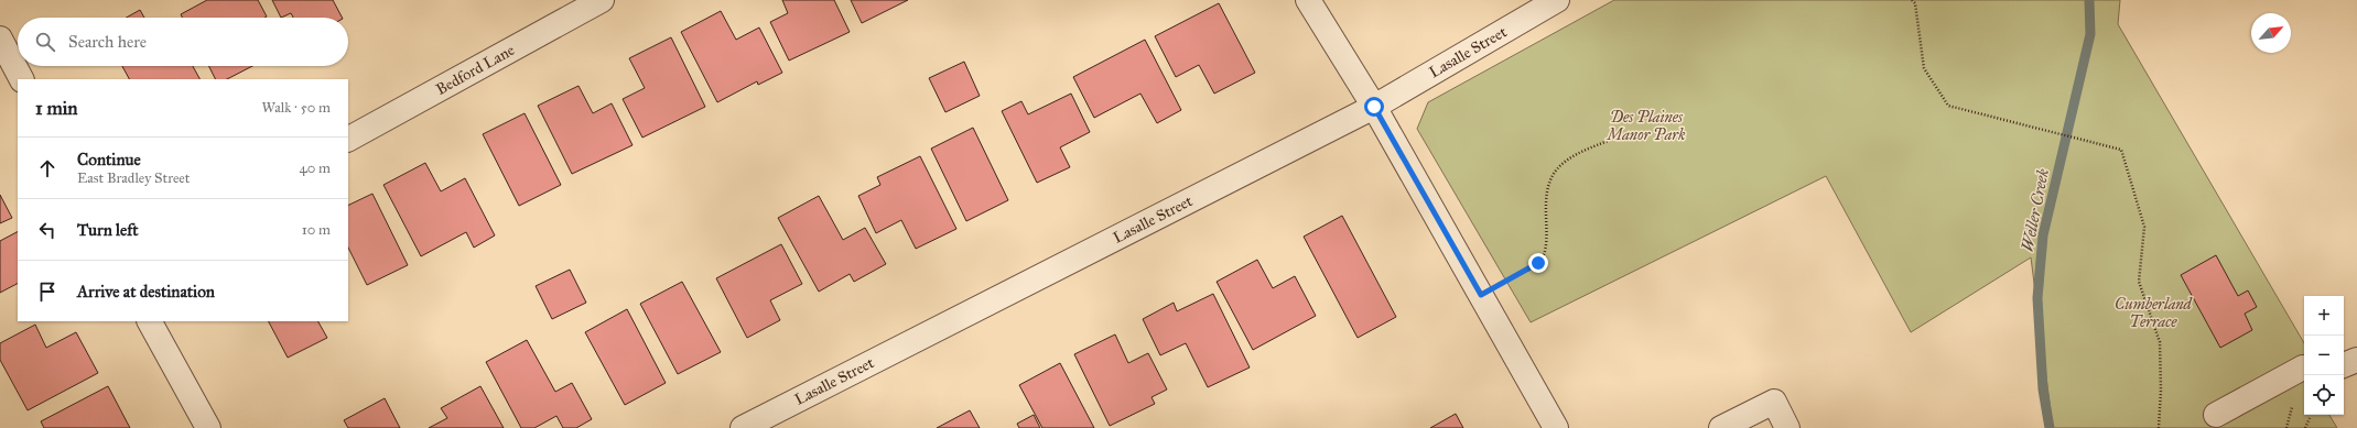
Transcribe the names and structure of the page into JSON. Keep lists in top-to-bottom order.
{
  "streets": {
    "street": ["Lasalle Street", "Bedford Lane"]
  },
  "water": ["Weller Creek"],
  "parks": ["Des Plaines Manor Park", "Cumberland Terrace"],
  "north": "top right",
  "page": {
    "search": "Search here",
    "heading": ["1 min", "Walk · 50 m"],
    "list": [
      ["Continue", "East Bradley Street", "40 m"],
      ["Turn left", "10 m"],
      "Arrive at destination"
    ],
    "map_buttons": ["+", "−"]
  }
}
